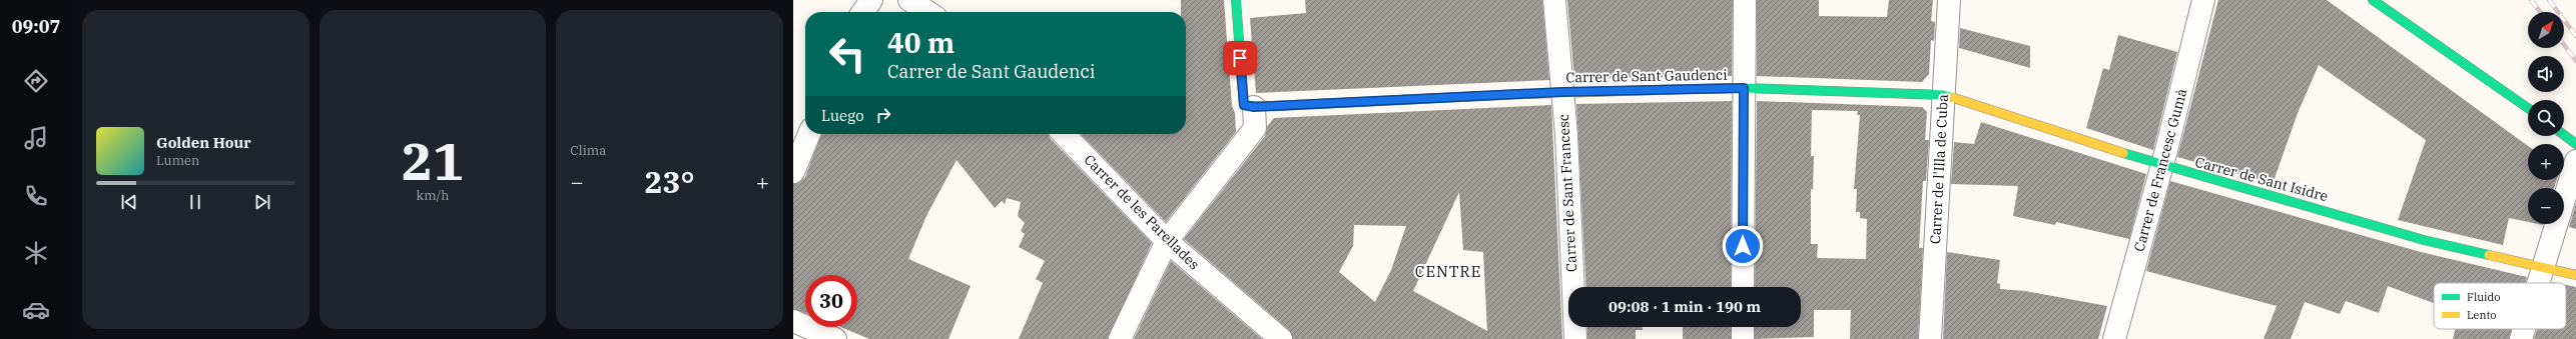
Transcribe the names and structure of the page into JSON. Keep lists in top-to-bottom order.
{
  "streets": {
    "street": [
      "Carrer de Sant Gaudenci",
      "Carrer de l'Illa de Cuba",
      "Carrer de Francesc Gumà",
      "Carrer de Sant Isidre",
      "Carrer de Sant Francesc",
      "Carrer de les Parellades"
    ]
  },
  "crossings": [
    ["Carrer de Sant Gaudenci", "Carrer de l'Illa de Cuba"],
    ["Carrer de Sant Gaudenci", "Carrer de Sant Isidre"],
    ["Carrer de Sant Gaudenci", "Carrer de Sant Francesc"],
    ["Carrer de l'Illa de Cuba", "Carrer de Sant Isidre"],
    ["Carrer de Francesc Gumà", "Carrer de Sant Isidre"]
  ],
  "districts": ["CENTRE"],
  "legend": ["Fluido", "Lento"],
  "north": "top right",
  "page": {
    "tabs": "09:07",
    "tile": [
      ["21", "km/h"],
      "Clima"
    ],
    "map_buttons": ["+", "−"],
    "turn": ["40 m", "Carrer de Sant Gaudenci"],
    "then": "Luego",
    "song": ["Golden Hour", "Lumen"],
    "heat": ["−", "23°", "+"],
    "limit": "30",
    "trip": "09:08 · 1 min · 190 m"
  }
}
